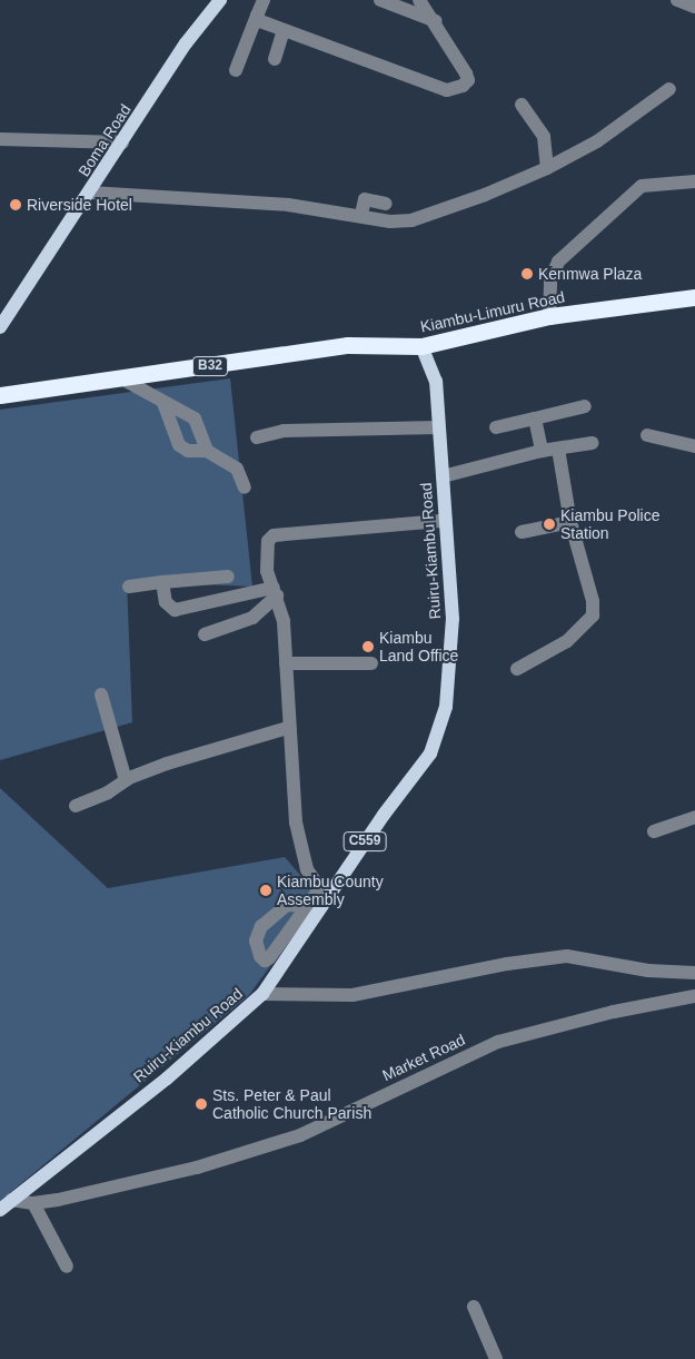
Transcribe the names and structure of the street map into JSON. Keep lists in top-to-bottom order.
{
  "streets": {
    "highway": ["Kiambu-Limuru Road", "B32"],
    "main road": ["Boma Road", "Ruiru-Kiambu Road", "C559"],
    "street": ["Market Road"]
  },
  "crossings": [
    ["Kiambu-Limuru Road", "Ruiru-Kiambu Road"],
    ["Ruiru-Kiambu Road", "Market Road"]
  ],
  "places": [
    "Riverside Hotel",
    "Kenmwa Plaza",
    "Kiambu Police Station",
    "Kiambu Land Office",
    "Kiambu County Assembly",
    "Sts. Peter & Paul Catholic Church Parish"
  ]
}
